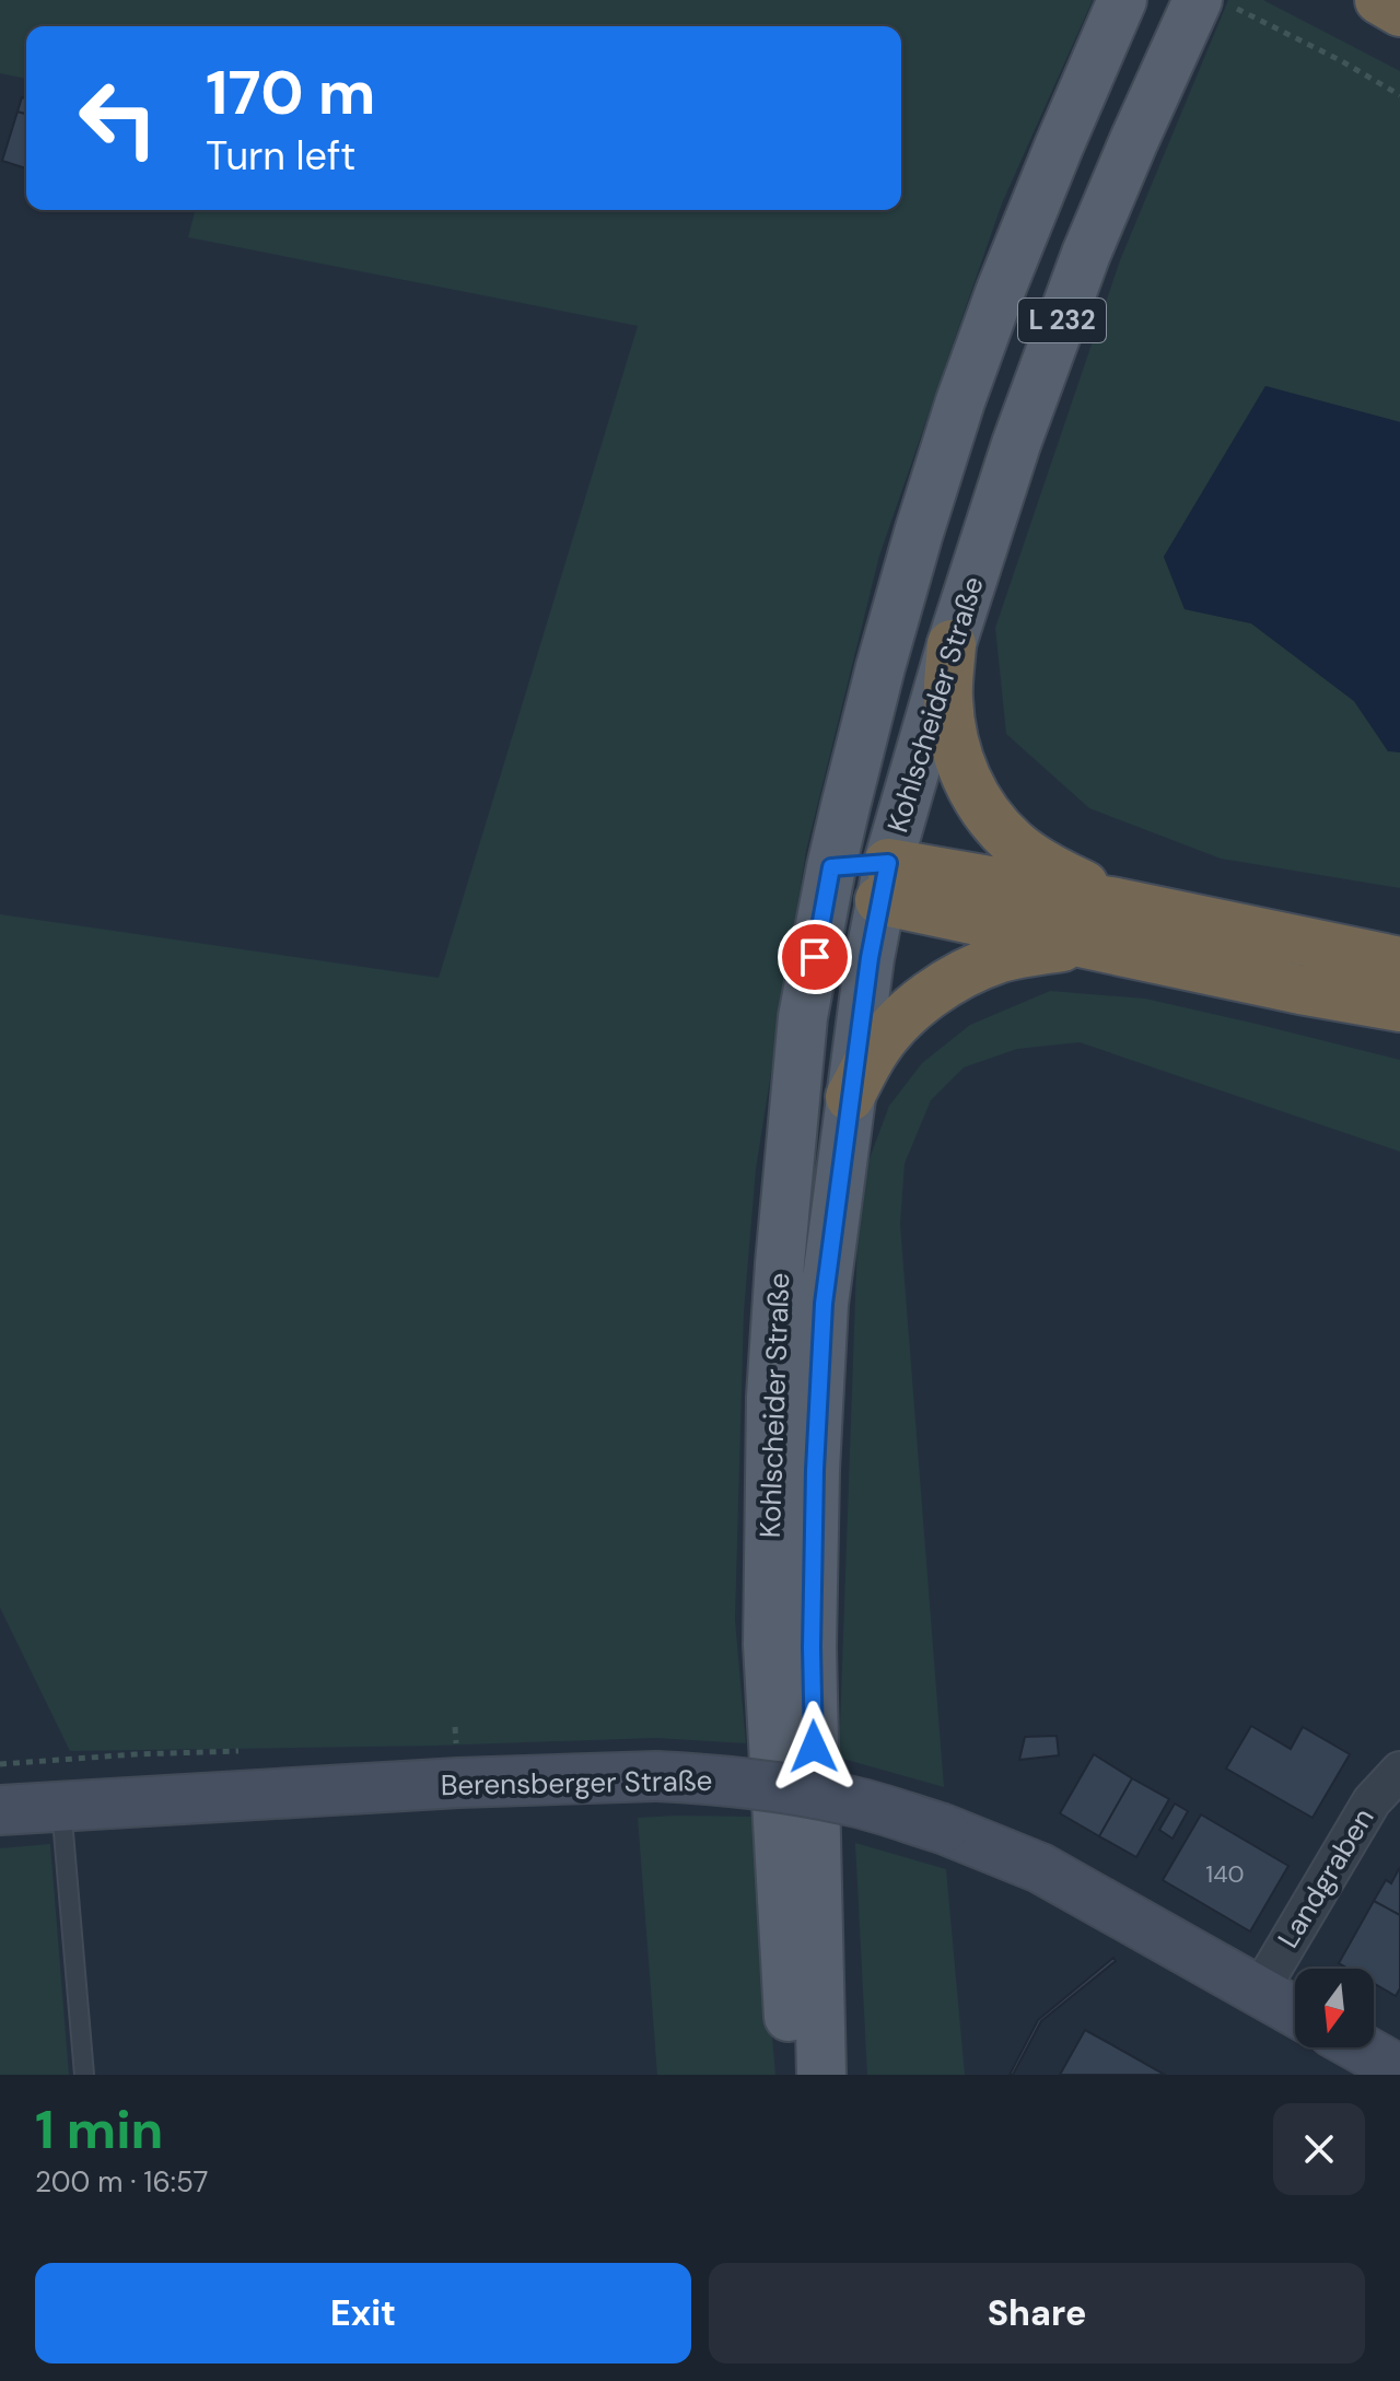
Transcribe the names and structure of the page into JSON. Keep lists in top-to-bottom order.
{
  "streets": {
    "main road": ["L 232", "Kohlscheider Straße"],
    "street": ["Berensberger Straße", "Landgraben"]
  },
  "crossings": [
    ["Berensberger Straße", "Landgraben"]
  ],
  "house_numbers": ["140"],
  "north": "bottom",
  "page": {
    "turn": ["170 m", "Turn left"],
    "heading": ["1 min", "200 m · 16:57"],
    "buttons": ["Exit", "Share"]
  }
}
